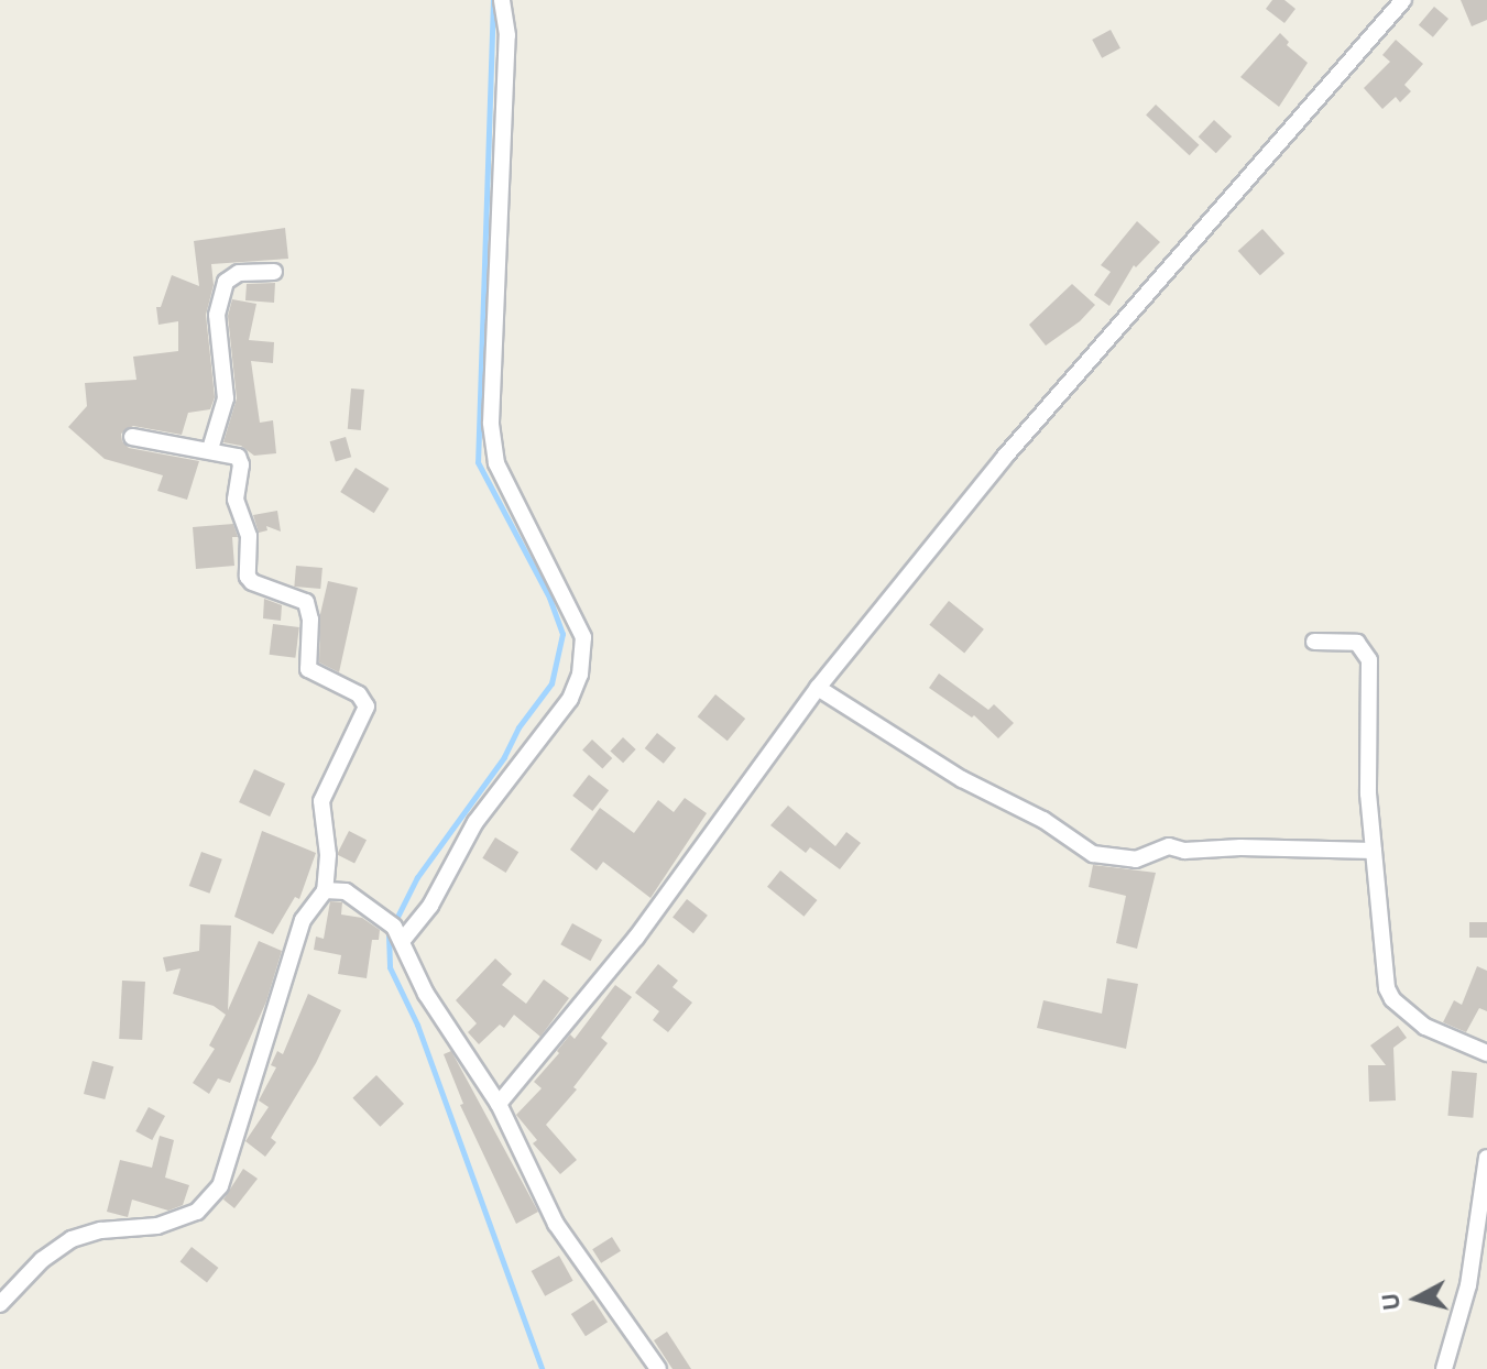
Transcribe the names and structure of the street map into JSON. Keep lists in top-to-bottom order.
{
  "north": "left"
}
